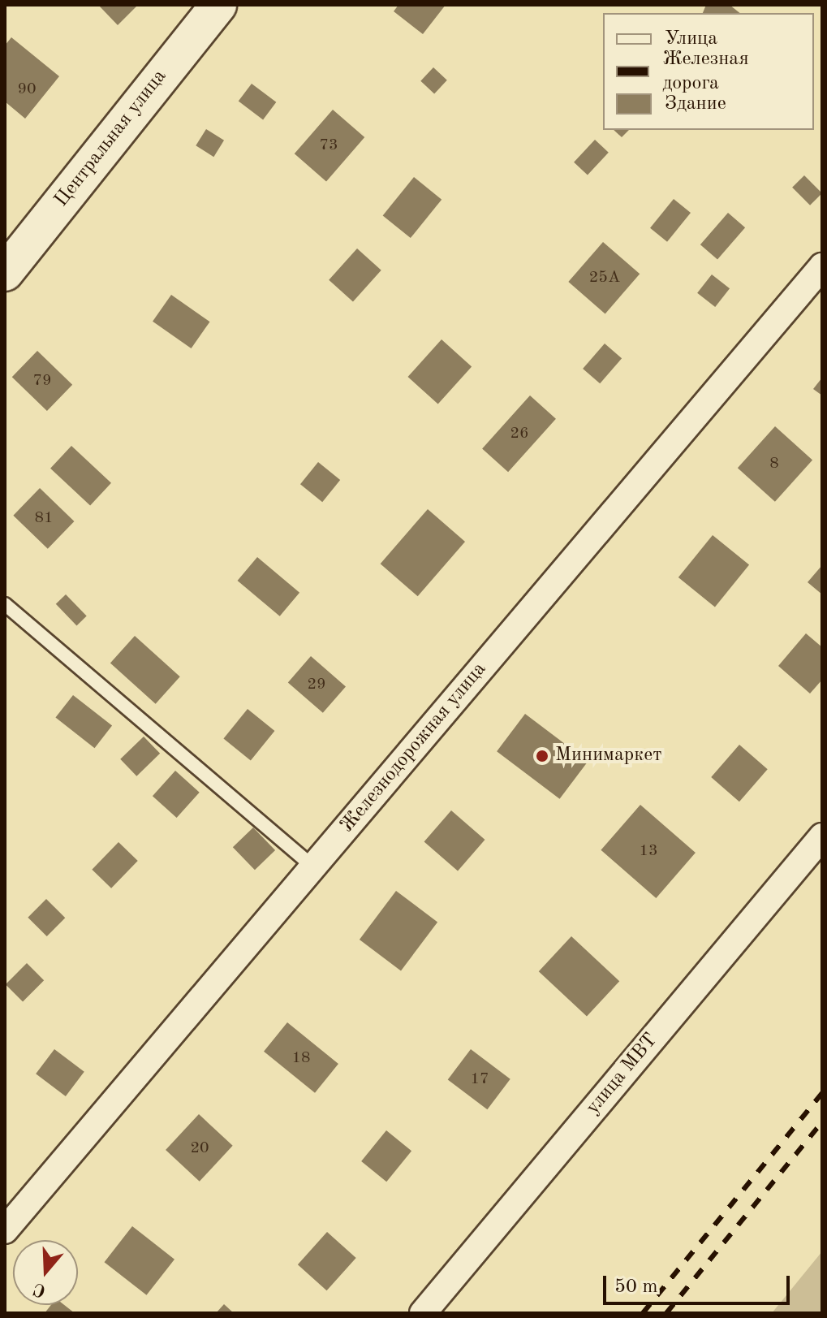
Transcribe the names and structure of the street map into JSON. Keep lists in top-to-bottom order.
{
  "streets": {
    "street": ["Центральная улица", "Железнодорожная улица", "улица МВТ"]
  },
  "places": ["Минимаркет"],
  "house_numbers": [
    "90",
    "73",
    "25А",
    "79",
    "26",
    "8",
    "81",
    "29",
    "13",
    "18",
    "17",
    "20"
  ],
  "legend": ["Улица", "Железная дорога", "Здание"],
  "scale_bar": "50 m",
  "north": "bottom"
}
